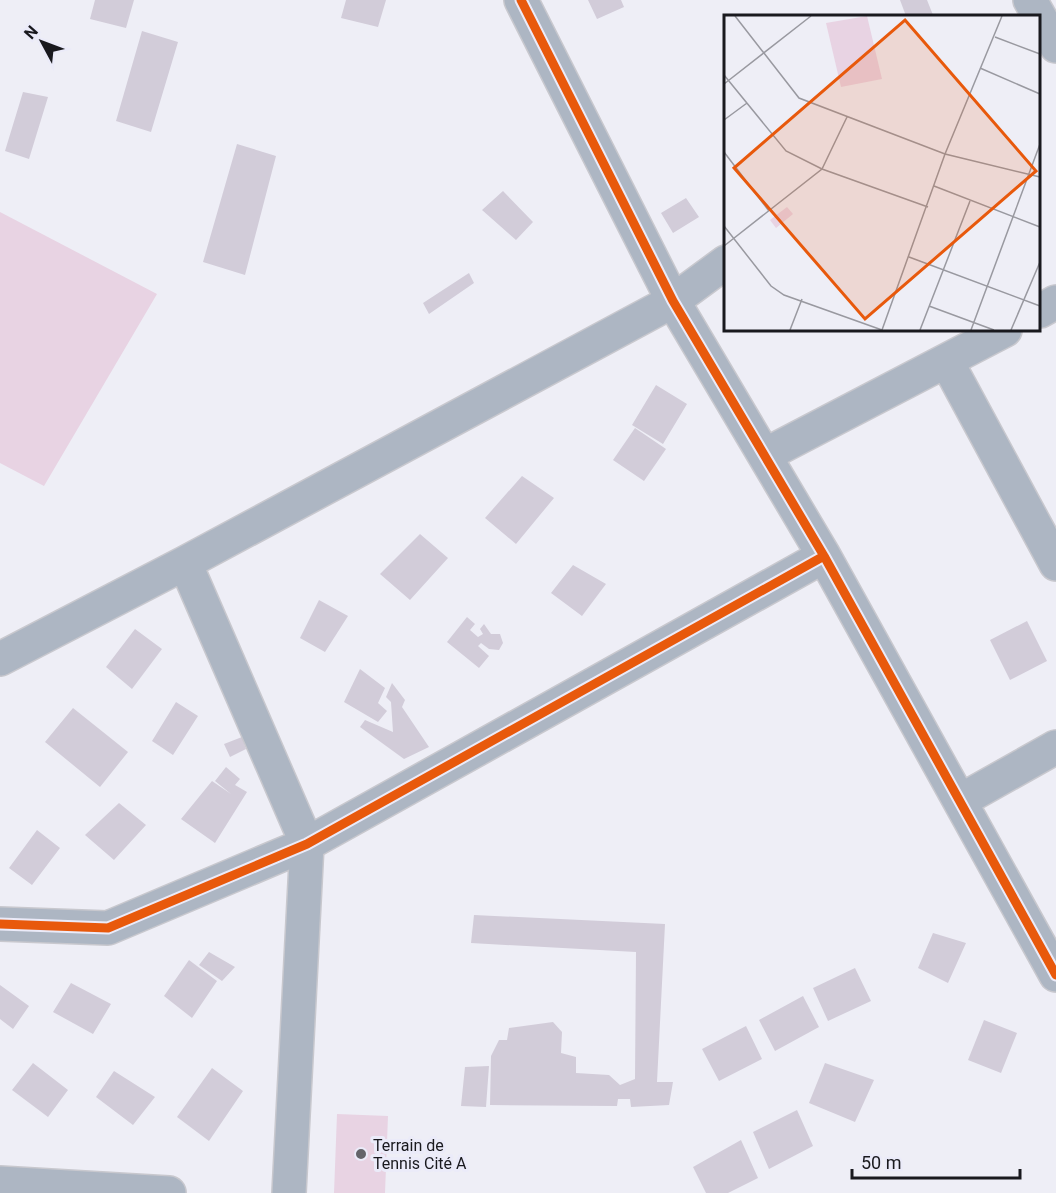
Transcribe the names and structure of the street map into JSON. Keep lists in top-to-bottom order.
{
  "places": ["Terrain de Tennis Cité A"],
  "scale_bar": "50 m",
  "north": "top left"
}
